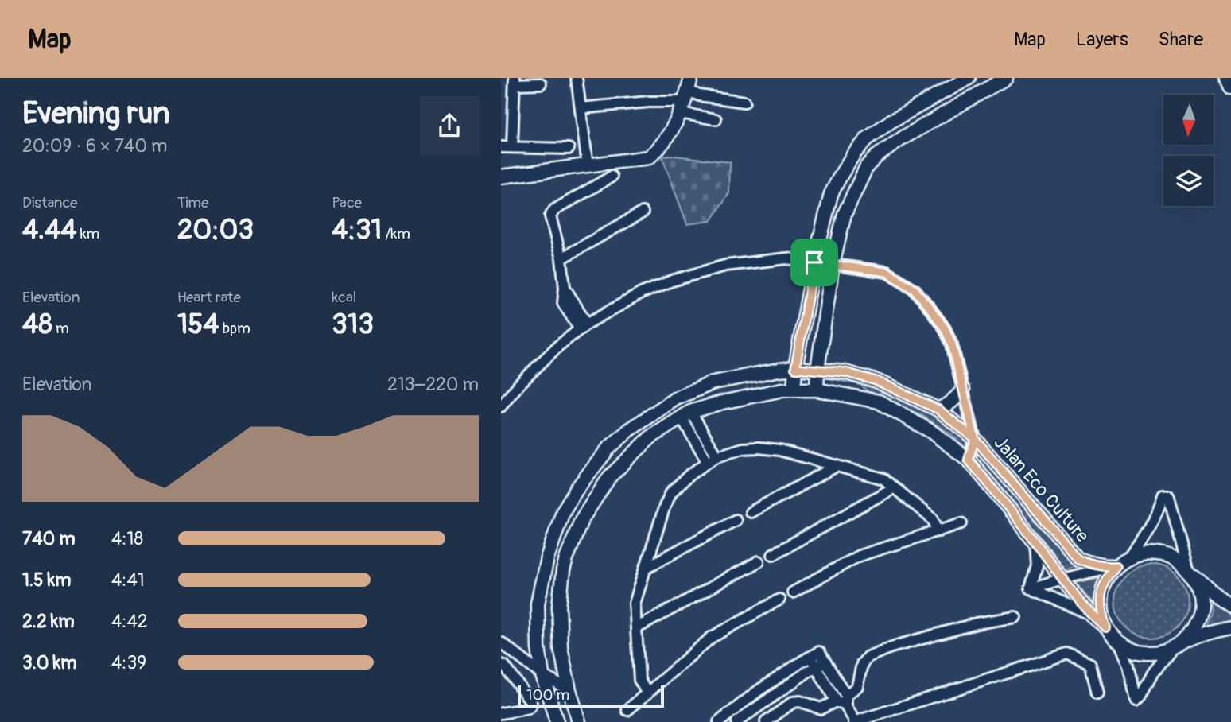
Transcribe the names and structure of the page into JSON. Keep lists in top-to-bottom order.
{
  "streets": {
    "street": ["Jalan Eco Culture"]
  },
  "scale_bar": "100 m",
  "north": "bottom",
  "page": {
    "header": "Map",
    "nav": ["Map", "Layers", "Share"],
    "heading": ["Evening run", "20:09 · 6 × 740 m"],
    "stats": [
      ["Distance", "4.44 km"],
      ["Time", "20:03"],
      ["Pace", "4:31 /km"],
      ["Elevation", "48 m"],
      ["Heart rate", "154 bpm"],
      ["kcal", "313"]
    ],
    "chart": ["Elevation", "213–220 m"],
    "list": [
      {
        "name": "740 m",
        "note": "4:18"
      },
      {
        "name": "1.5 km",
        "note": "4:41"
      },
      {
        "name": "2.2 km",
        "note": "4:42"
      },
      {
        "name": "3.0 km",
        "note": "4:39"
      }
    ],
    "scale": "100 m"
  }
}
